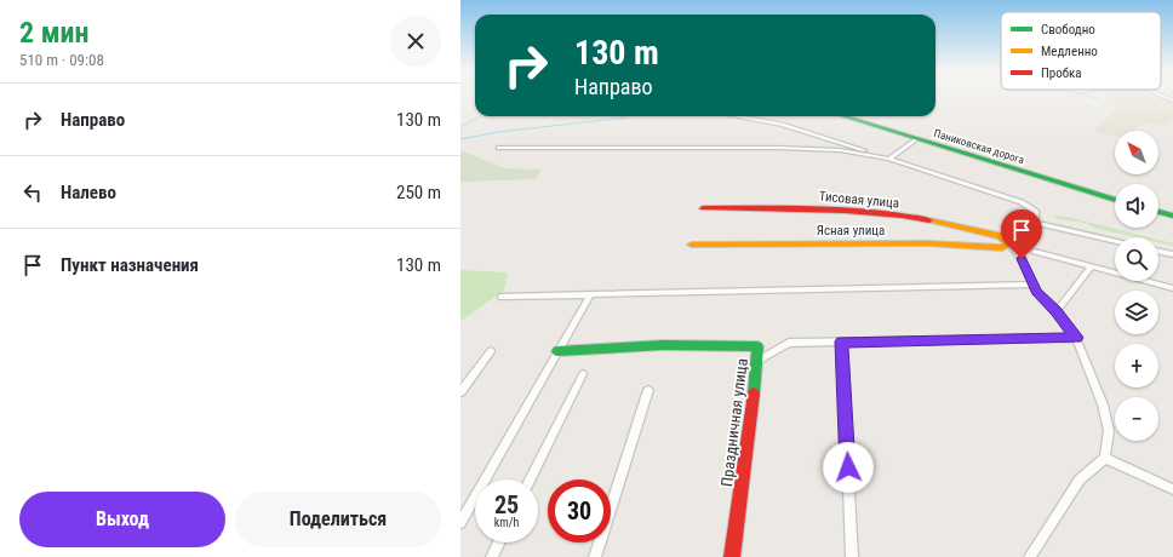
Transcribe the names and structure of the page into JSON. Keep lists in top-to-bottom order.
{
  "streets": {
    "street": [
      "Паниковская дорога",
      "Тисовая улица",
      "Ясная улица",
      "Праздничная улица"
    ]
  },
  "crossings": [
    ["Тисовая улица", "Ясная улица"]
  ],
  "legend": ["Свободно", "Медленно", "Пробка"],
  "north": "top left",
  "page": {
    "heading": ["2 мин", "510 m · 09:08"],
    "turn": ["130 m", "Направо"],
    "list": [
      {
        "name": "Направо",
        "value": "130 m"
      },
      {
        "name": "Налево",
        "value": "250 m"
      },
      {
        "name": "Пункт назначения",
        "value": "130 m"
      }
    ],
    "map_buttons": ["+", "−"],
    "speed": "25 km/h",
    "limit": "30",
    "buttons": ["Выход", "Поделиться"]
  }
}
